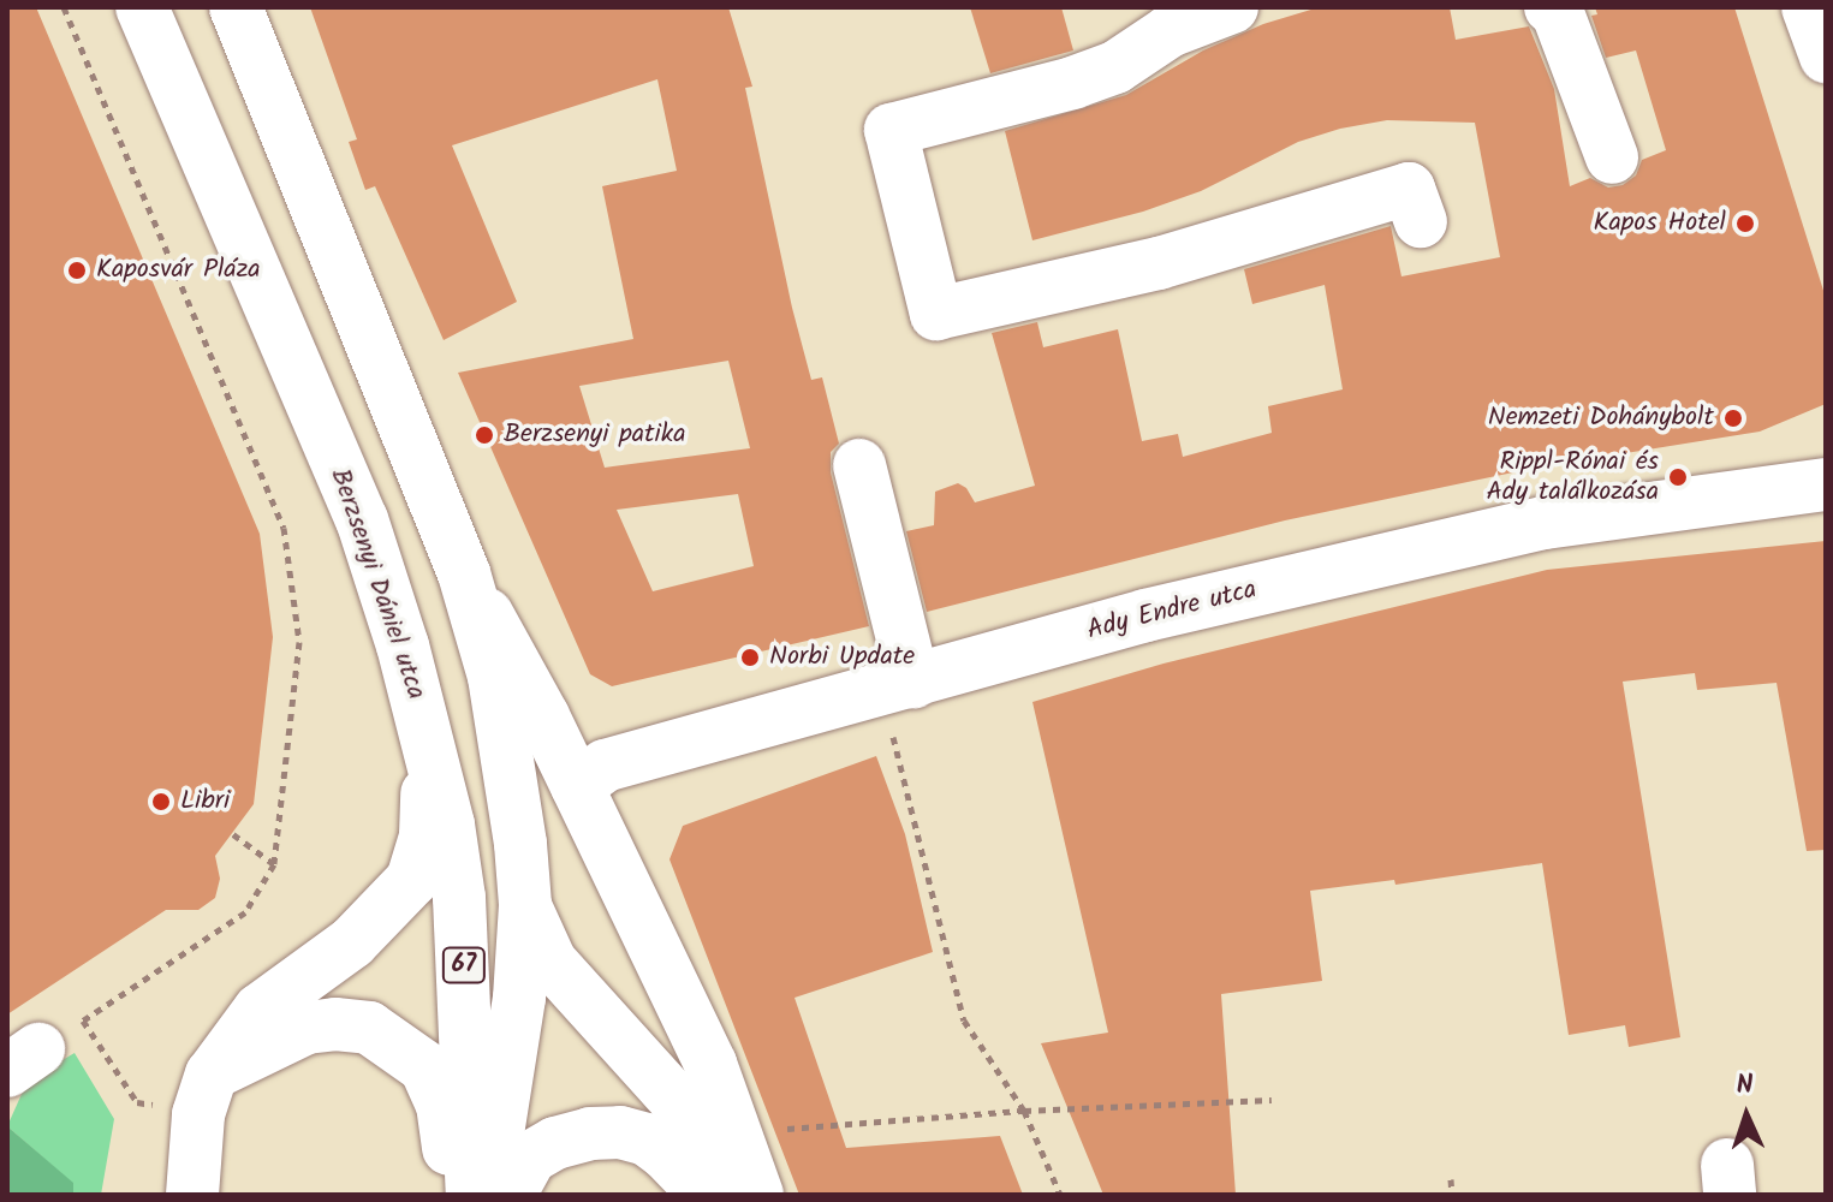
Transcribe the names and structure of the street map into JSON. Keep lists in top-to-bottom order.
{
  "streets": {
    "main road": ["Berzsenyi Dániel utca", "Ady Endre utca", "67"]
  },
  "places": [
    "Kapos Hotel",
    "Kaposvár Pláza",
    "Nemzeti Dohánybolt",
    "Berzsenyi patika",
    "Rippl-Rónai és Ady találkozása",
    "Norbi Update",
    "Libri"
  ],
  "north": "top"
}
